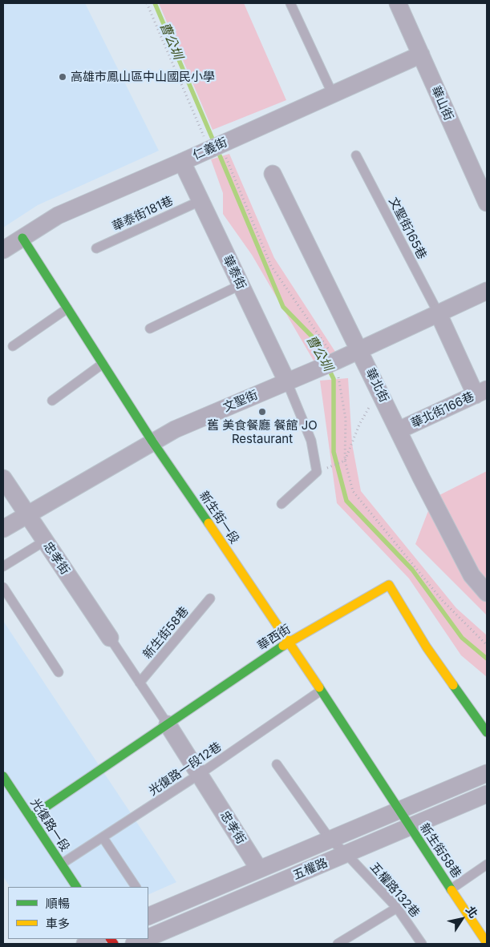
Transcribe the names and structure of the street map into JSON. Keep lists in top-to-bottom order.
{
  "streets": {
    "street": [
      "華山街",
      "仁義街",
      "華泰街",
      "華北街",
      "文聖街",
      "華北街166巷",
      "新生街一段",
      "忠孝街",
      "新生街58巷",
      "華西街",
      "光復路一段",
      "五權路"
    ],
    "lane": [
      "華泰街181巷",
      "文聖街165巷",
      "光復路一段12巷",
      "五權路132巷"
    ]
  },
  "crossings": [
    ["華山街", "仁義街"],
    ["仁義街", "華泰街"],
    ["仁義街", "新生街一段"],
    ["華泰街181巷", "華泰街"],
    ["文聖街165巷", "文聖街"],
    ["華泰街", "文聖街"],
    ["華北街", "文聖街"],
    ["華北街", "華北街166巷"],
    ["文聖街", "新生街一段"],
    ["文聖街", "忠孝街"],
    ["新生街一段", "新生街58巷"],
    ["新生街一段", "華西街"],
    ["新生街一段", "光復路一段12巷"],
    ["新生街一段", "五權路"],
    ["忠孝街", "新生街58巷"],
    ["忠孝街", "華西街"],
    ["忠孝街", "光復路一段12巷"],
    ["忠孝街", "五權路"],
    ["新生街58巷", "華西街"],
    ["新生街58巷", "五權路"],
    ["華西街", "光復路一段"],
    ["光復路一段12巷", "光復路一段"],
    ["五權路", "五權路132巷"]
  ],
  "water": ["曹公圳"],
  "places": ["高雄市鳳山區中山國民小學", "舊 美食餐廳 餐館 JO Restaurant"],
  "legend": ["順暢", "車多"],
  "north": "top right"
}
